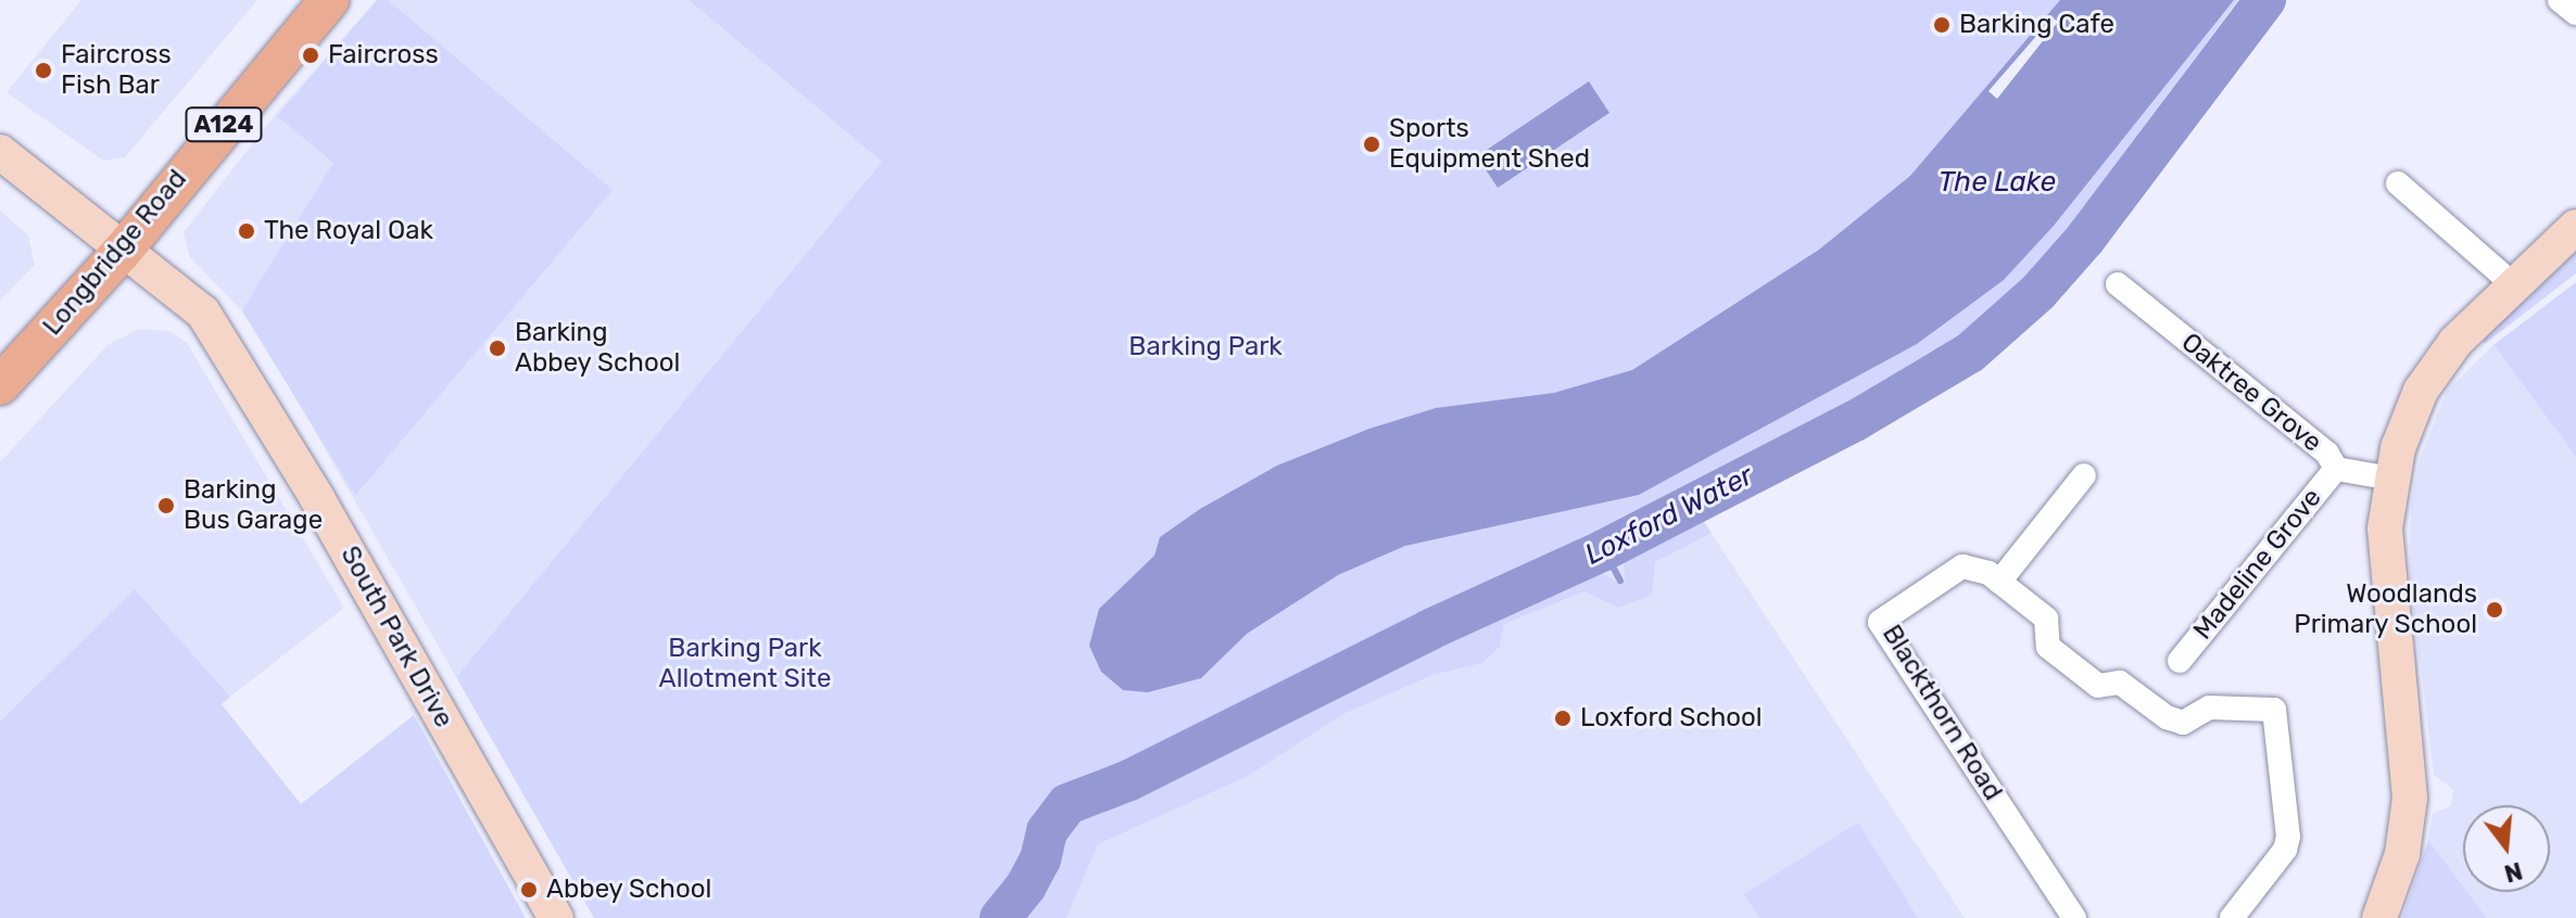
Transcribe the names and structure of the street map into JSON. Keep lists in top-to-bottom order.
{
  "streets": {
    "main road": ["A124", "Longbridge Road"],
    "street": [
      "Oaktree Grove",
      "Madeline Grove",
      "South Park Drive",
      "Blackthorn Road"
    ]
  },
  "crossings": [
    ["Longbridge Road", "South Park Drive"],
    ["Oaktree Grove", "Madeline Grove"]
  ],
  "water": ["The Lake", "Loxford Water"],
  "parks": ["Barking Park", "Barking Park Allotment Site"],
  "places": [
    "Barking Cafe",
    "Faircross",
    "Faircross Fish Bar",
    "Sports Equipment Shed",
    "The Royal Oak",
    "Barking Abbey School",
    "Barking Bus Garage",
    "Woodlands Primary School",
    "Loxford School",
    "Abbey School"
  ],
  "north": "bottom"
}
